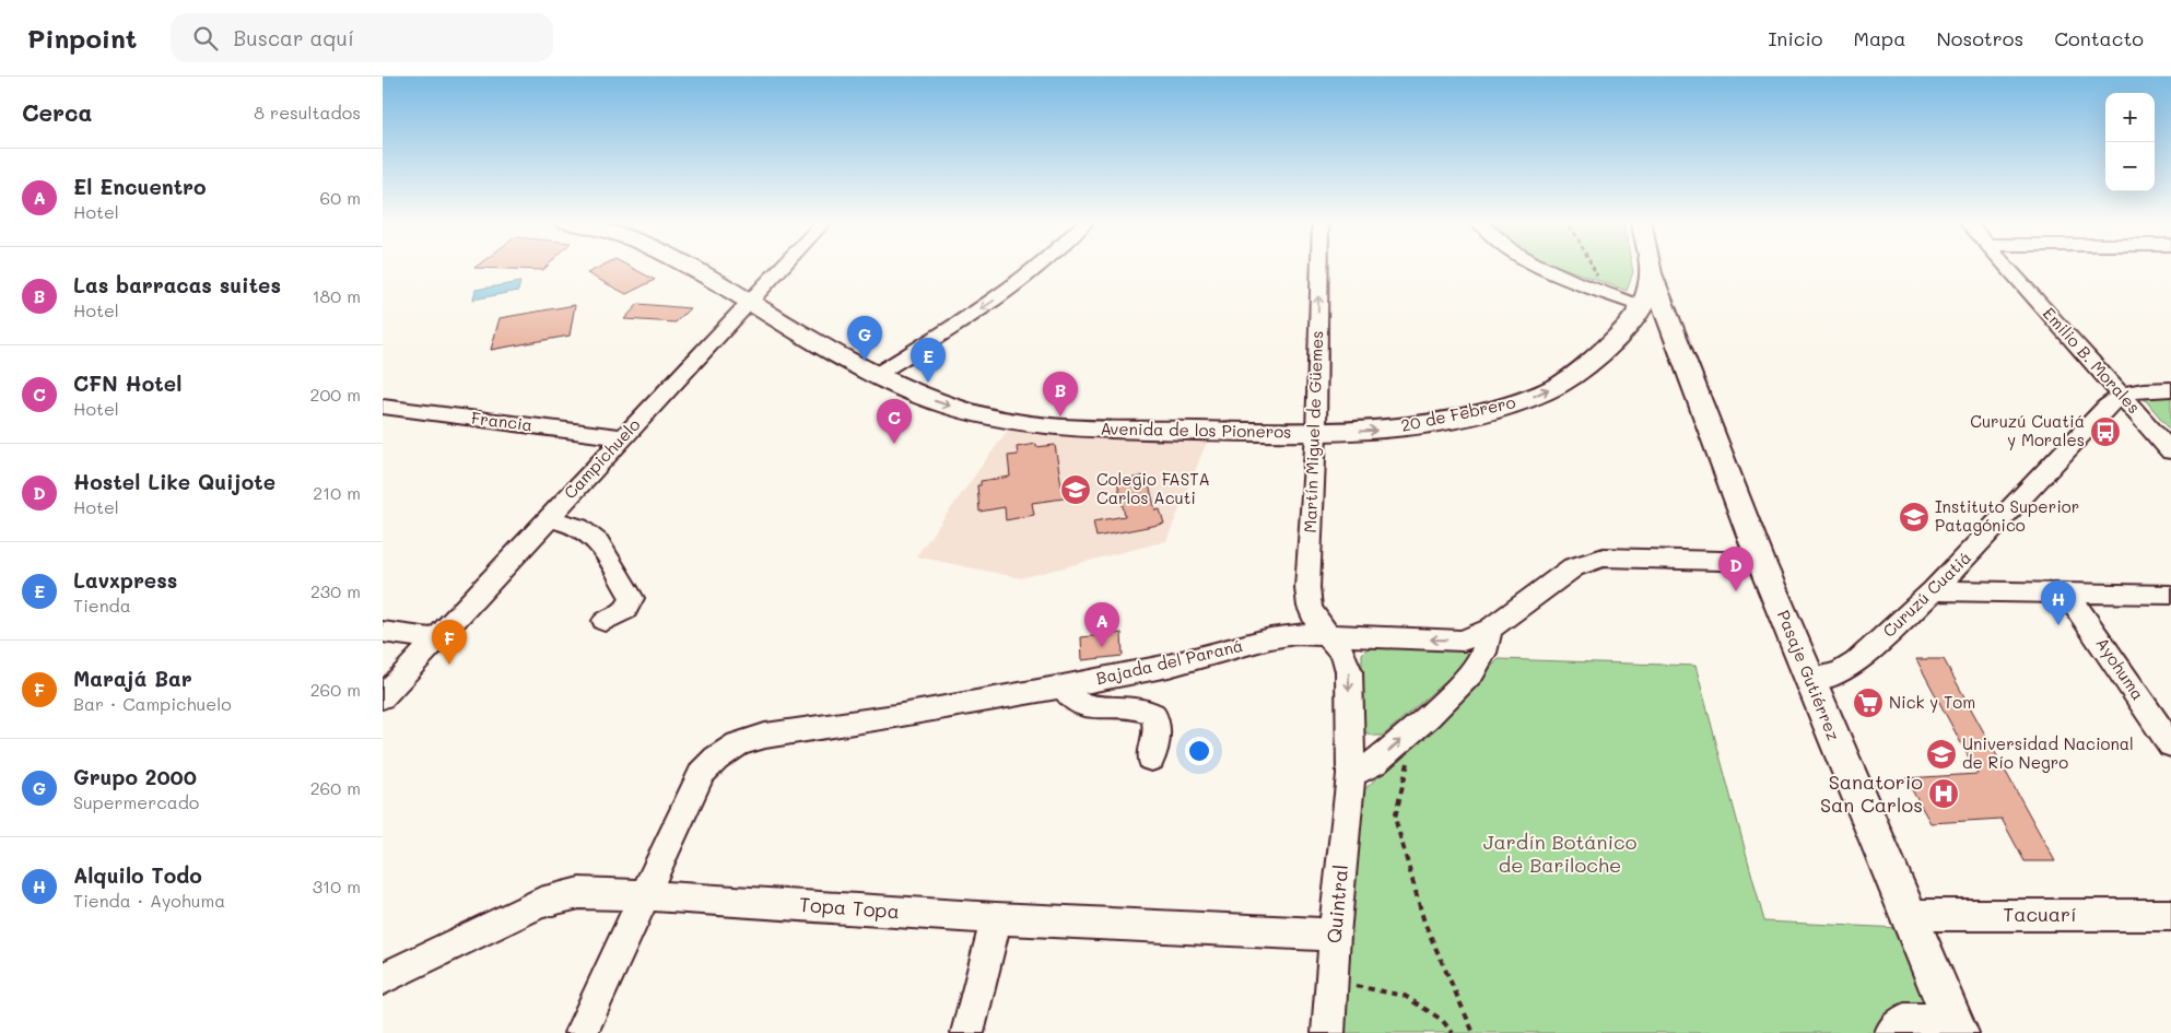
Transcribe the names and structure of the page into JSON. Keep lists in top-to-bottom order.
{
  "streets": {
    "main road": ["20 de Febrero", "Avenida de los Pioneros", "Pasaje Gutiérrez"],
    "street": [
      "Emilio B. Morales",
      "Francia",
      "Martín Miguel de Güemes",
      "Campichuelo",
      "Curuzú Cuatiá",
      "Bajada del Paraná",
      "Ayohuma",
      "Quintral",
      "Topa Topa",
      "Tacuarí"
    ]
  },
  "crossings": [
    ["Emilio B. Morales", "Curuzú Cuatiá"],
    ["20 de Febrero", "Avenida de los Pioneros"],
    ["20 de Febrero", "Martín Miguel de Güemes"],
    ["20 de Febrero", "Pasaje Gutiérrez"],
    ["Francia", "Campichuelo"],
    ["Avenida de los Pioneros", "Martín Miguel de Güemes"],
    ["Avenida de los Pioneros", "Campichuelo"],
    ["Martín Miguel de Güemes", "Bajada del Paraná"],
    ["Martín Miguel de Güemes", "Quintral"],
    ["Curuzú Cuatiá", "Pasaje Gutiérrez"],
    ["Bajada del Paraná", "Pasaje Gutiérrez"],
    ["Bajada del Paraná", "Quintral"],
    ["Bajada del Paraná", "Topa Topa"],
    ["Pasaje Gutiérrez", "Tacuarí"],
    ["Quintral", "Topa Topa"]
  ],
  "one_way": [
    "20 de Febrero",
    "Avenida de los Pioneros",
    "Martín Miguel de Güemes",
    "Quintral"
  ],
  "parks": ["Jardín Botánico de Bariloche"],
  "places": {
    "bus stop": ["Curuzú Cuatiá y Morales"],
    "school or university": ["Colegio FASTA Carlos Acuti", "Instituto Superior Patagónico", "Universidad Nacional de Río Negro"],
    "supermarket": ["Nick y Tom"],
    "hospital": ["Sanatorio San Carlos"]
  },
  "page": {
    "header": "Pinpoint",
    "search": "Buscar aquí",
    "nav": [
      "Inicio",
      "Mapa",
      "Nosotros",
      "Contacto"
    ],
    "heading": ["Cerca", "8 resultados"],
    "map_buttons": ["+", "−"],
    "list": [
      {
        "mark": "A",
        "name": "El Encuentro",
        "note": "Hotel",
        "value": "60 m"
      },
      {
        "mark": "B",
        "name": "Las barracas suites",
        "note": "Hotel",
        "value": "180 m"
      },
      {
        "mark": "C",
        "name": "CFN Hotel",
        "note": "Hotel",
        "value": "200 m"
      },
      {
        "mark": "D",
        "name": "Hostel Like Quijote",
        "note": "Hotel",
        "value": "210 m"
      },
      {
        "mark": "E",
        "name": "Lavxpress",
        "note": "Tienda",
        "value": "230 m"
      },
      {
        "mark": "F",
        "name": "Marajá Bar",
        "note": "Bar · Campichuelo",
        "value": "260 m"
      },
      {
        "mark": "G",
        "name": "Grupo 2000",
        "note": "Supermercado",
        "value": "260 m"
      },
      {
        "mark": "H",
        "name": "Alquilo Todo",
        "note": "Tienda · Ayohuma",
        "value": "310 m"
      }
    ],
    "pins": [
      "G",
      "E",
      "B",
      "C",
      "D",
      "H",
      "A",
      "F"
    ]
  }
}
